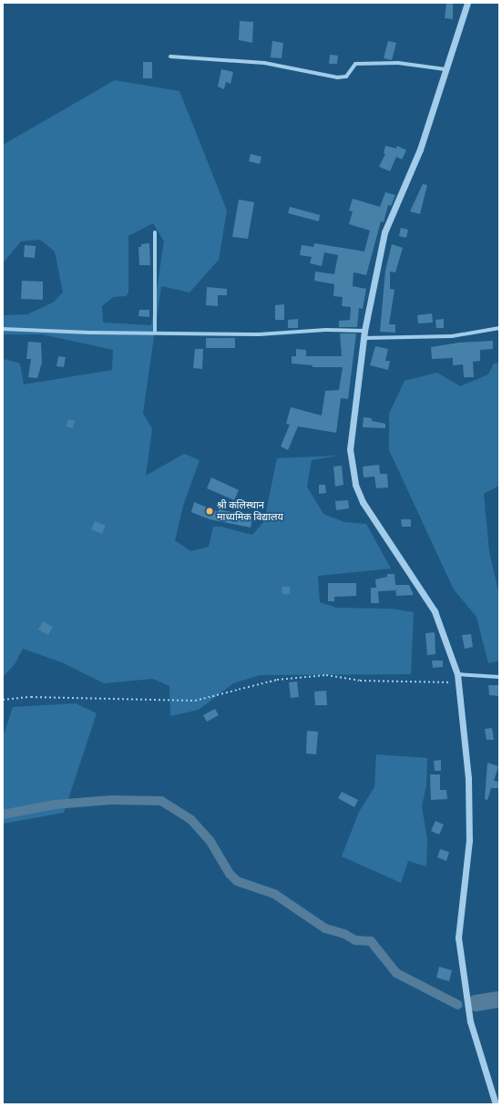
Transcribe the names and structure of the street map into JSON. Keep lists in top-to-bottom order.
{
  "places": ["श्री कलिस्थान माध्यमिक विद्यालय"]
}
